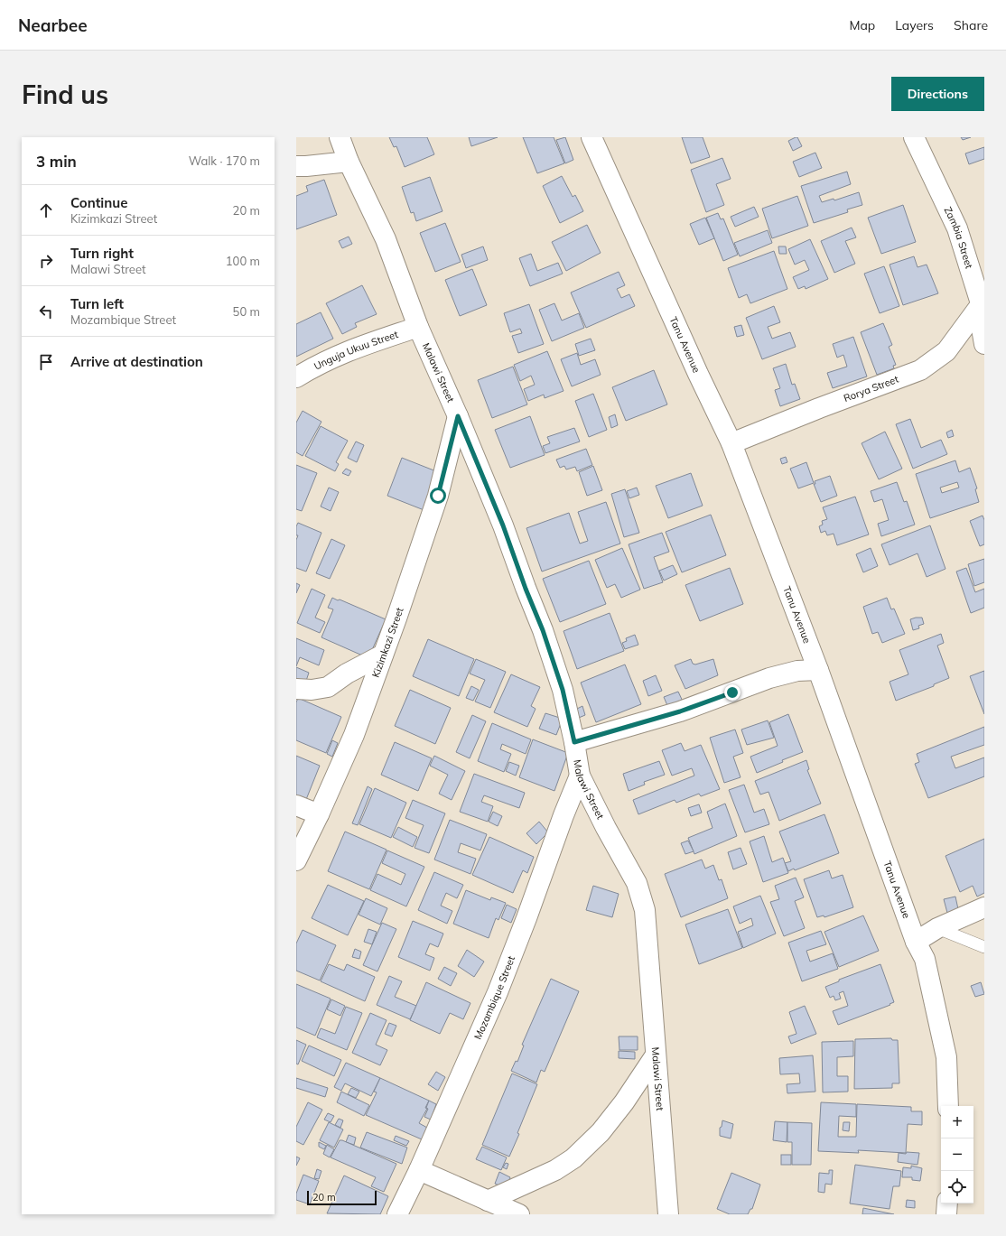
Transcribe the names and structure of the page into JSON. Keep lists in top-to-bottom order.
{
  "streets": {
    "street": [
      "Zambia Street",
      "Tanu Avenue",
      "Unguja Ukuu Street",
      "Malawi Street",
      "Rorya Street",
      "Kizimkazi Street",
      "Mozambique Street"
    ]
  },
  "crossings": [
    ["Zambia Street", "Rorya Street"],
    ["Tanu Avenue", "Rorya Street"],
    ["Unguja Ukuu Street", "Malawi Street"],
    ["Malawi Street", "Kizimkazi Street"],
    ["Malawi Street", "Mozambique Street"]
  ],
  "scale_bar": "20 m",
  "page": {
    "header": "Nearbee",
    "nav": ["Map", "Layers", "Share"],
    "buttons": "Directions",
    "title": "Find us",
    "heading": ["3 min", "Walk · 170 m"],
    "list": [
      ["Continue", "Kizimkazi Street", "20 m"],
      ["Turn right", "Malawi Street", "100 m"],
      ["Turn left", "Mozambique Street", "50 m"],
      "Arrive at destination"
    ],
    "map_buttons": ["+", "−"],
    "scale": "20 m"
  }
}
